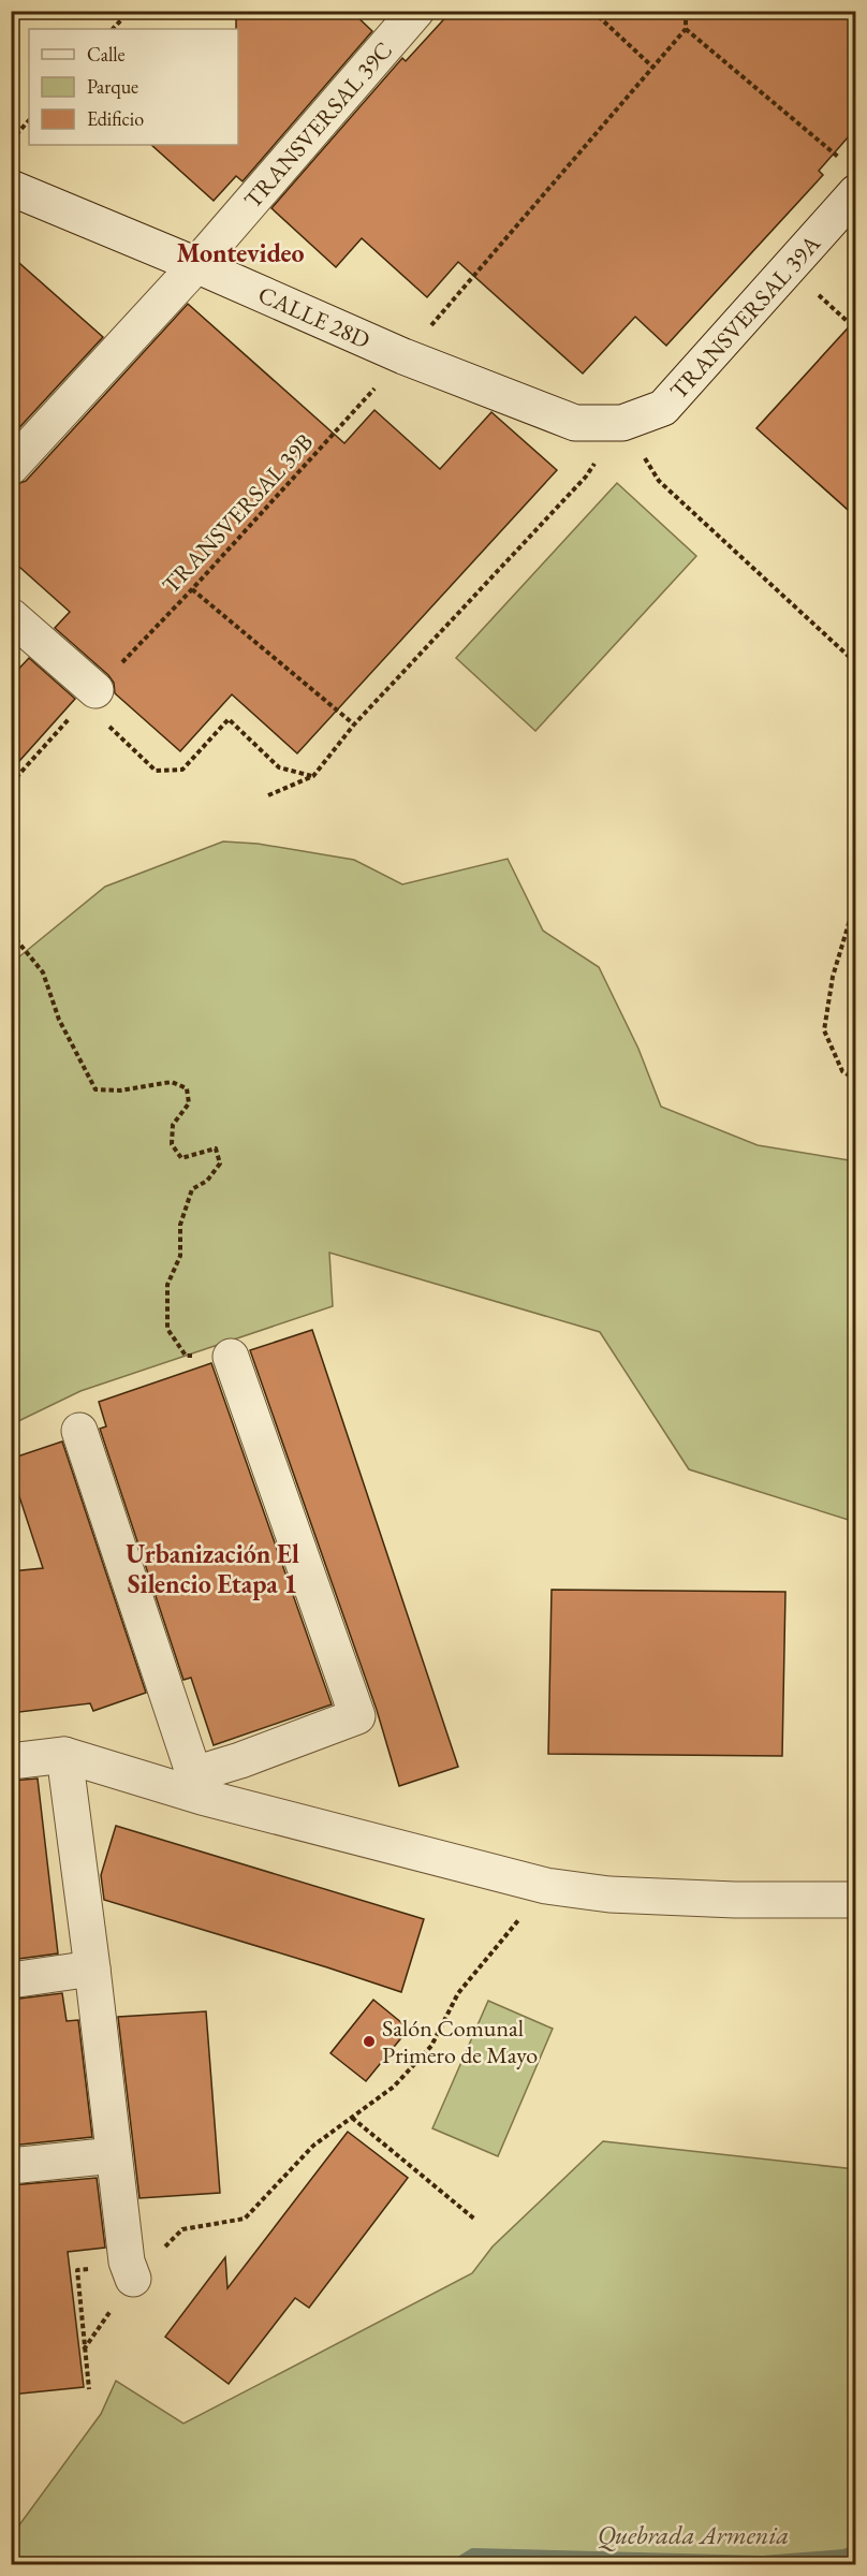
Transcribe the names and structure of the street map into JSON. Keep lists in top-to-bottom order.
{
  "streets": {
    "street": ["TRANSVERSAL 39C", "CALLE 28D", "TRANSVERSAL 39A"],
    "path": ["TRANSVERSAL 39B"]
  },
  "crossings": [
    ["TRANSVERSAL 39C", "CALLE 28D"],
    ["CALLE 28D", "TRANSVERSAL 39A"],
    ["CALLE 28D", "TRANSVERSAL 39B"]
  ],
  "districts": ["Montevideo", "Urbanización El Silencio Etapa 1"],
  "water": ["Quebrada Armenia"],
  "places": ["Salón Comunal Primero de Mayo"],
  "legend": ["Calle", "Parque", "Edificio"]
}
